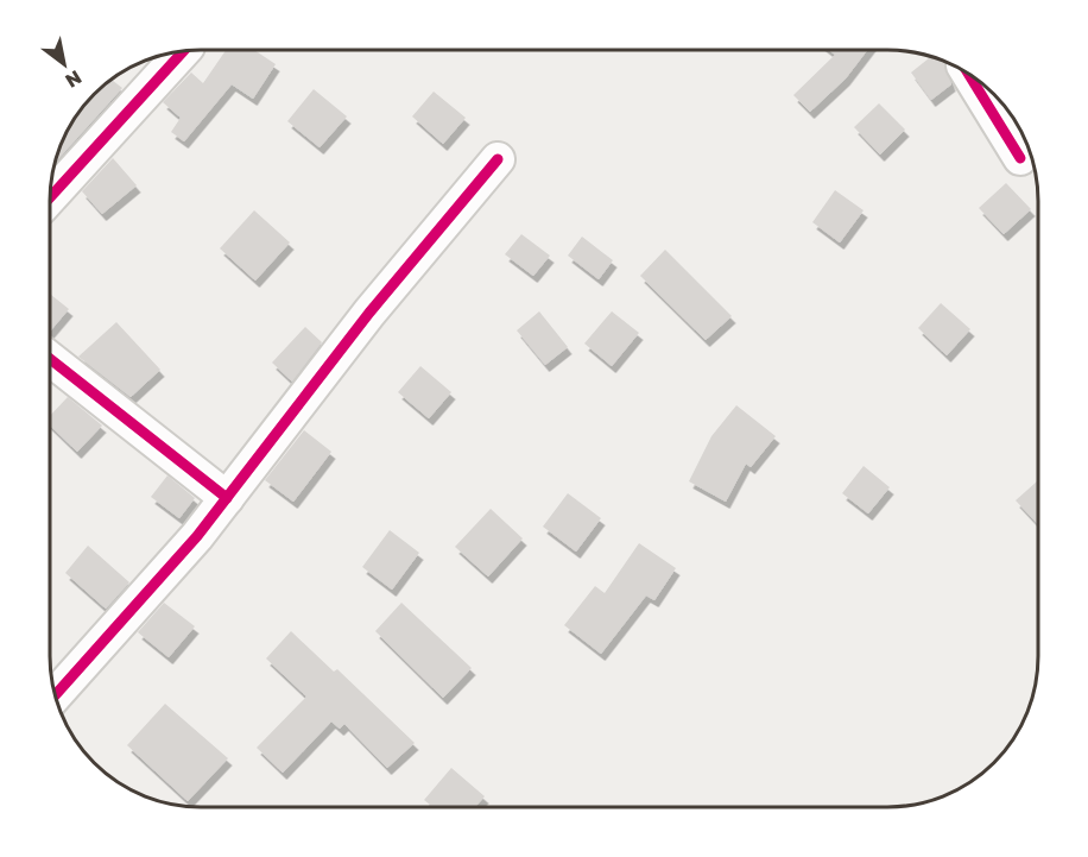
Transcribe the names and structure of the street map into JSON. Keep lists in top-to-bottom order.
{
  "north": "bottom right"
}
